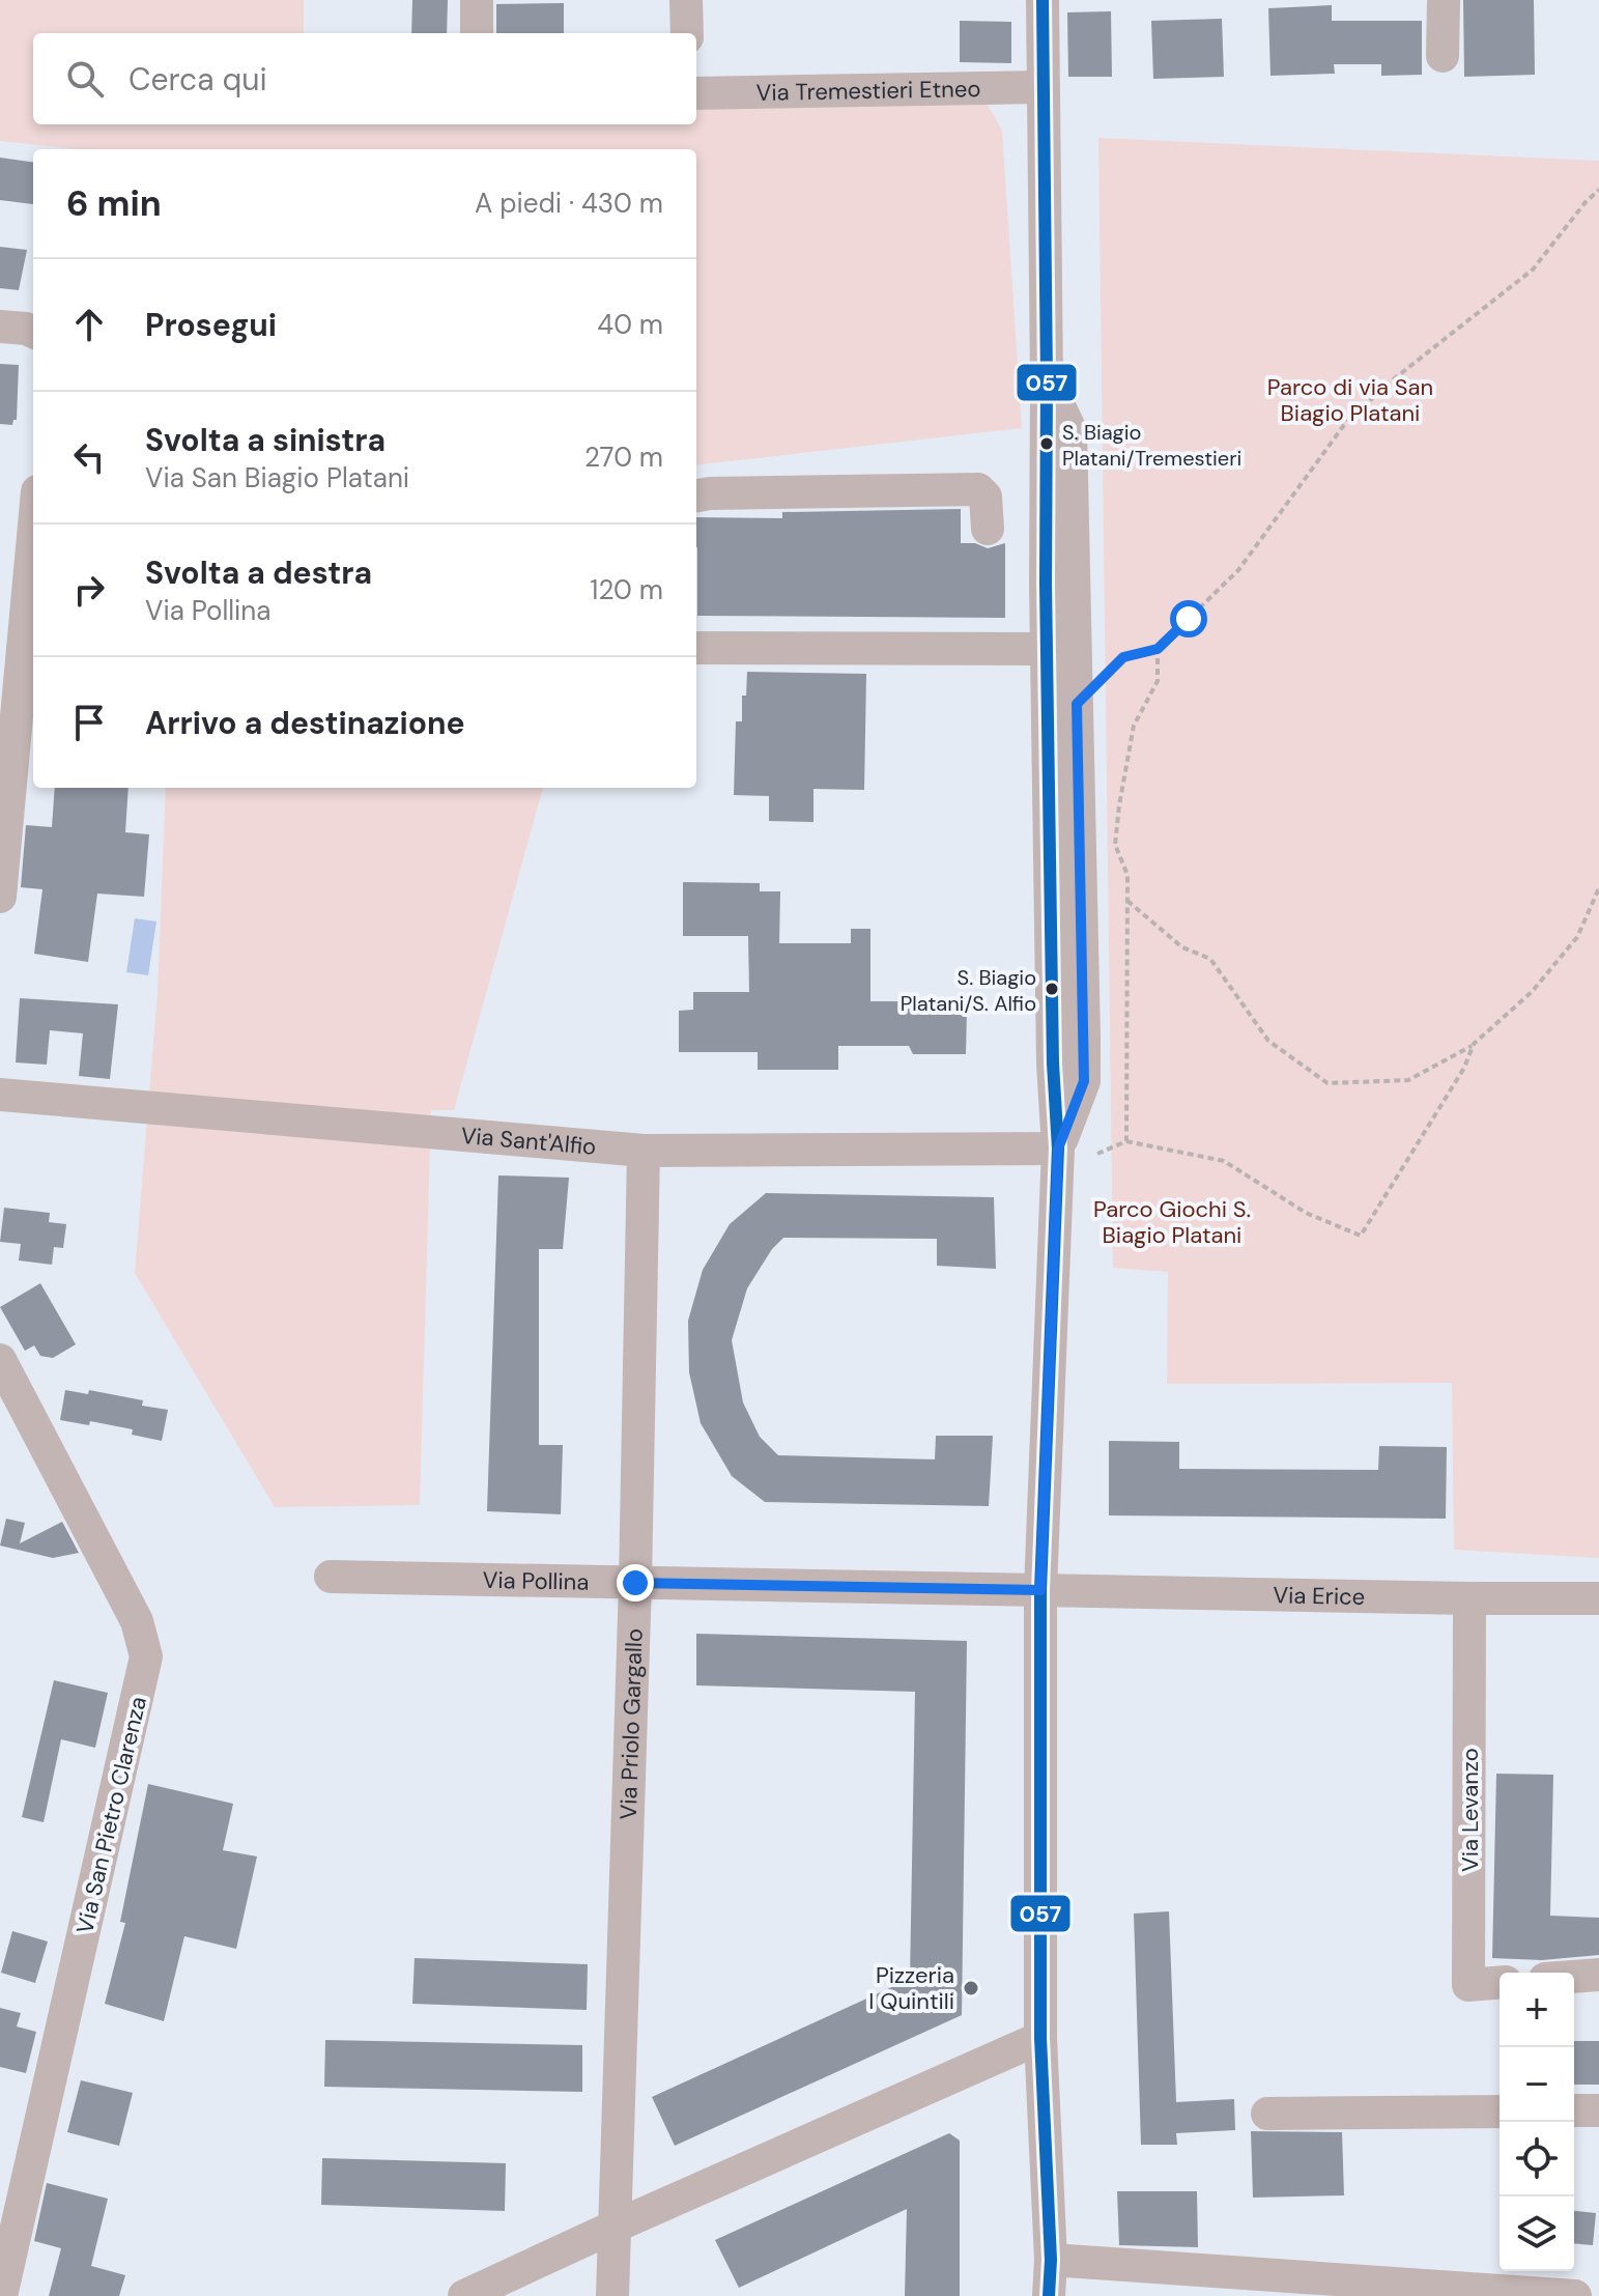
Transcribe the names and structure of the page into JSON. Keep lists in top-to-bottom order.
{
  "streets": {
    "street": [
      "Via Tremestieri Etneo",
      "Via Sant'Alfio",
      "Via Pollina",
      "Via Erice",
      "Via Priolo Gargallo",
      "Via Levanzo",
      "Via San Pietro Clarenza"
    ]
  },
  "crossings": [
    ["Via Sant'Alfio", "Via Priolo Gargallo"],
    ["Via Pollina", "Via Erice"],
    ["Via Pollina", "Via Priolo Gargallo"],
    ["Via Erice", "Via Levanzo"]
  ],
  "parks": ["Parco di via San Biagio Platani", "Parco Giochi S. Biagio Platani"],
  "places": ["S. Biagio Platani/Tremestieri", "S. Biagio Platani/S. Alfio", "Pizzeria I Quintili"],
  "lines": ["transit line 057"],
  "page": {
    "search": "Cerca qui",
    "heading": ["6 min", "A piedi · 430 m"],
    "list": [
      ["Prosegui", "40 m"],
      ["Svolta a sinistra", "Via San Biagio Platani", "270 m"],
      ["Svolta a destra", "Via Pollina", "120 m"],
      "Arrivo a destinazione"
    ],
    "map_buttons": ["+", "−"]
  }
}
